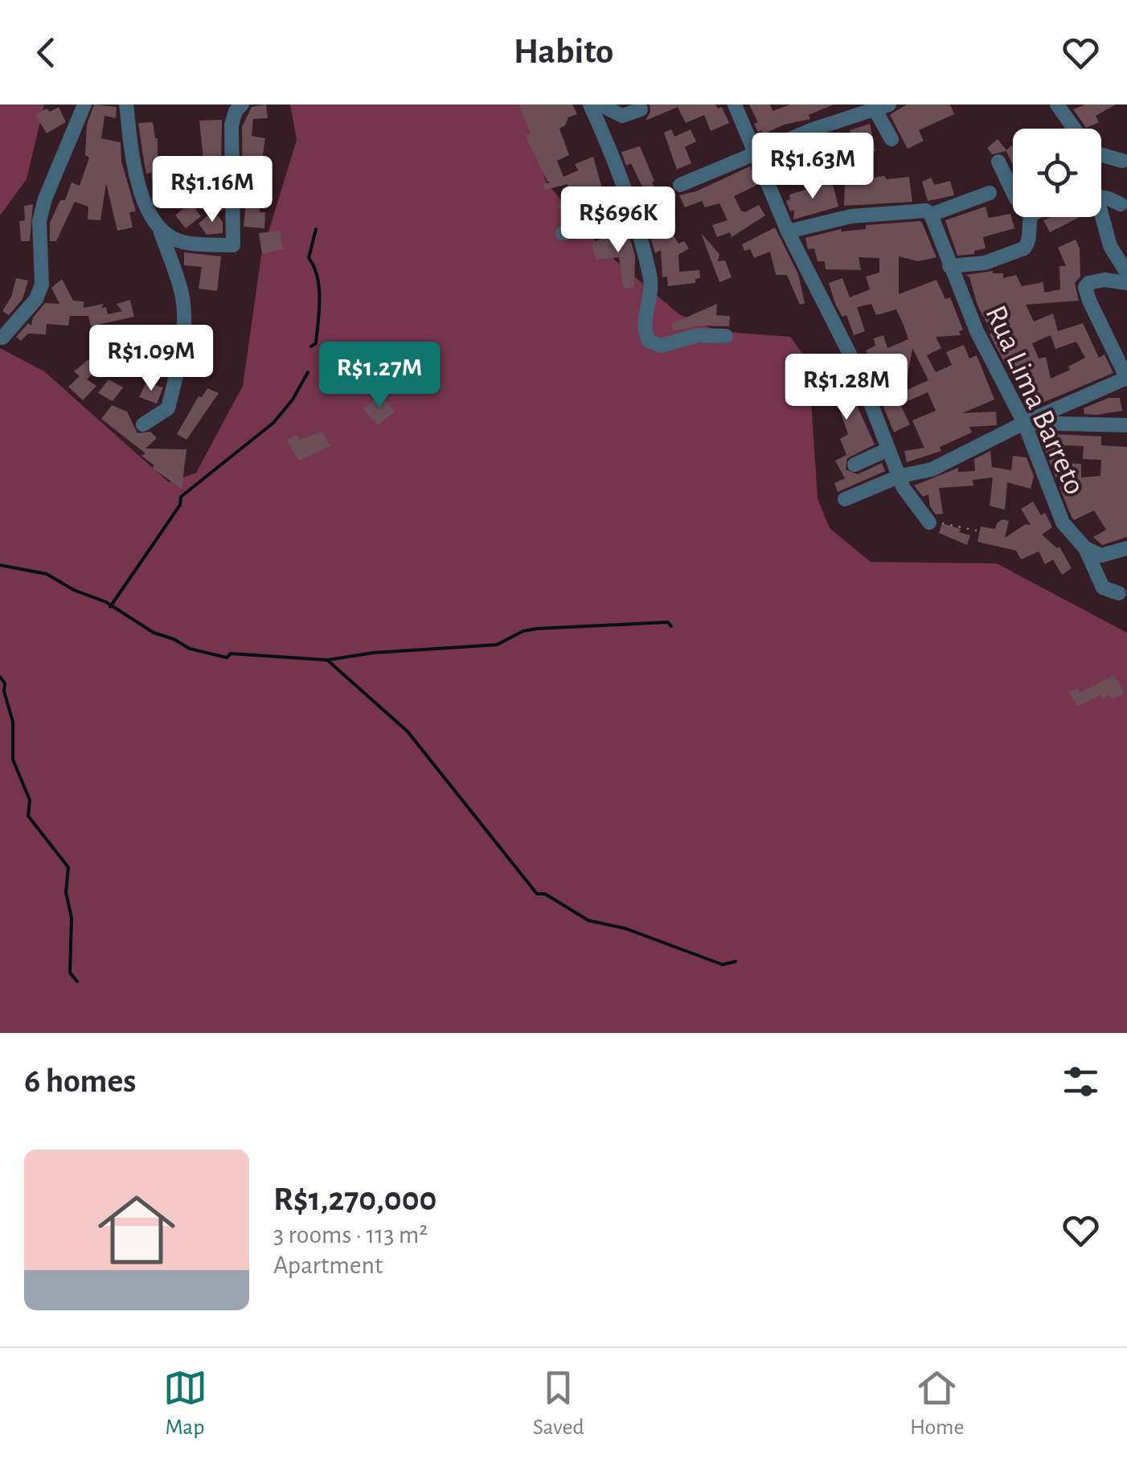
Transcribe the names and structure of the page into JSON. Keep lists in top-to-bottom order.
{
  "streets": {
    "street": ["Rua Lima Barreto"]
  },
  "page": {
    "header": "Habito",
    "price": [
      "R$1.63M",
      "R$1.16M",
      "R$696K",
      "R$1.09M",
      "R$1.27M",
      "R$1.28M"
    ],
    "heading": "6 homes",
    "list": [
      {
        "name": "R$1,270,000",
        "note": "3 rooms · 113 m² · Apartment"
      }
    ],
    "tabs": ["Map", "Saved", "Home"]
  }
}
